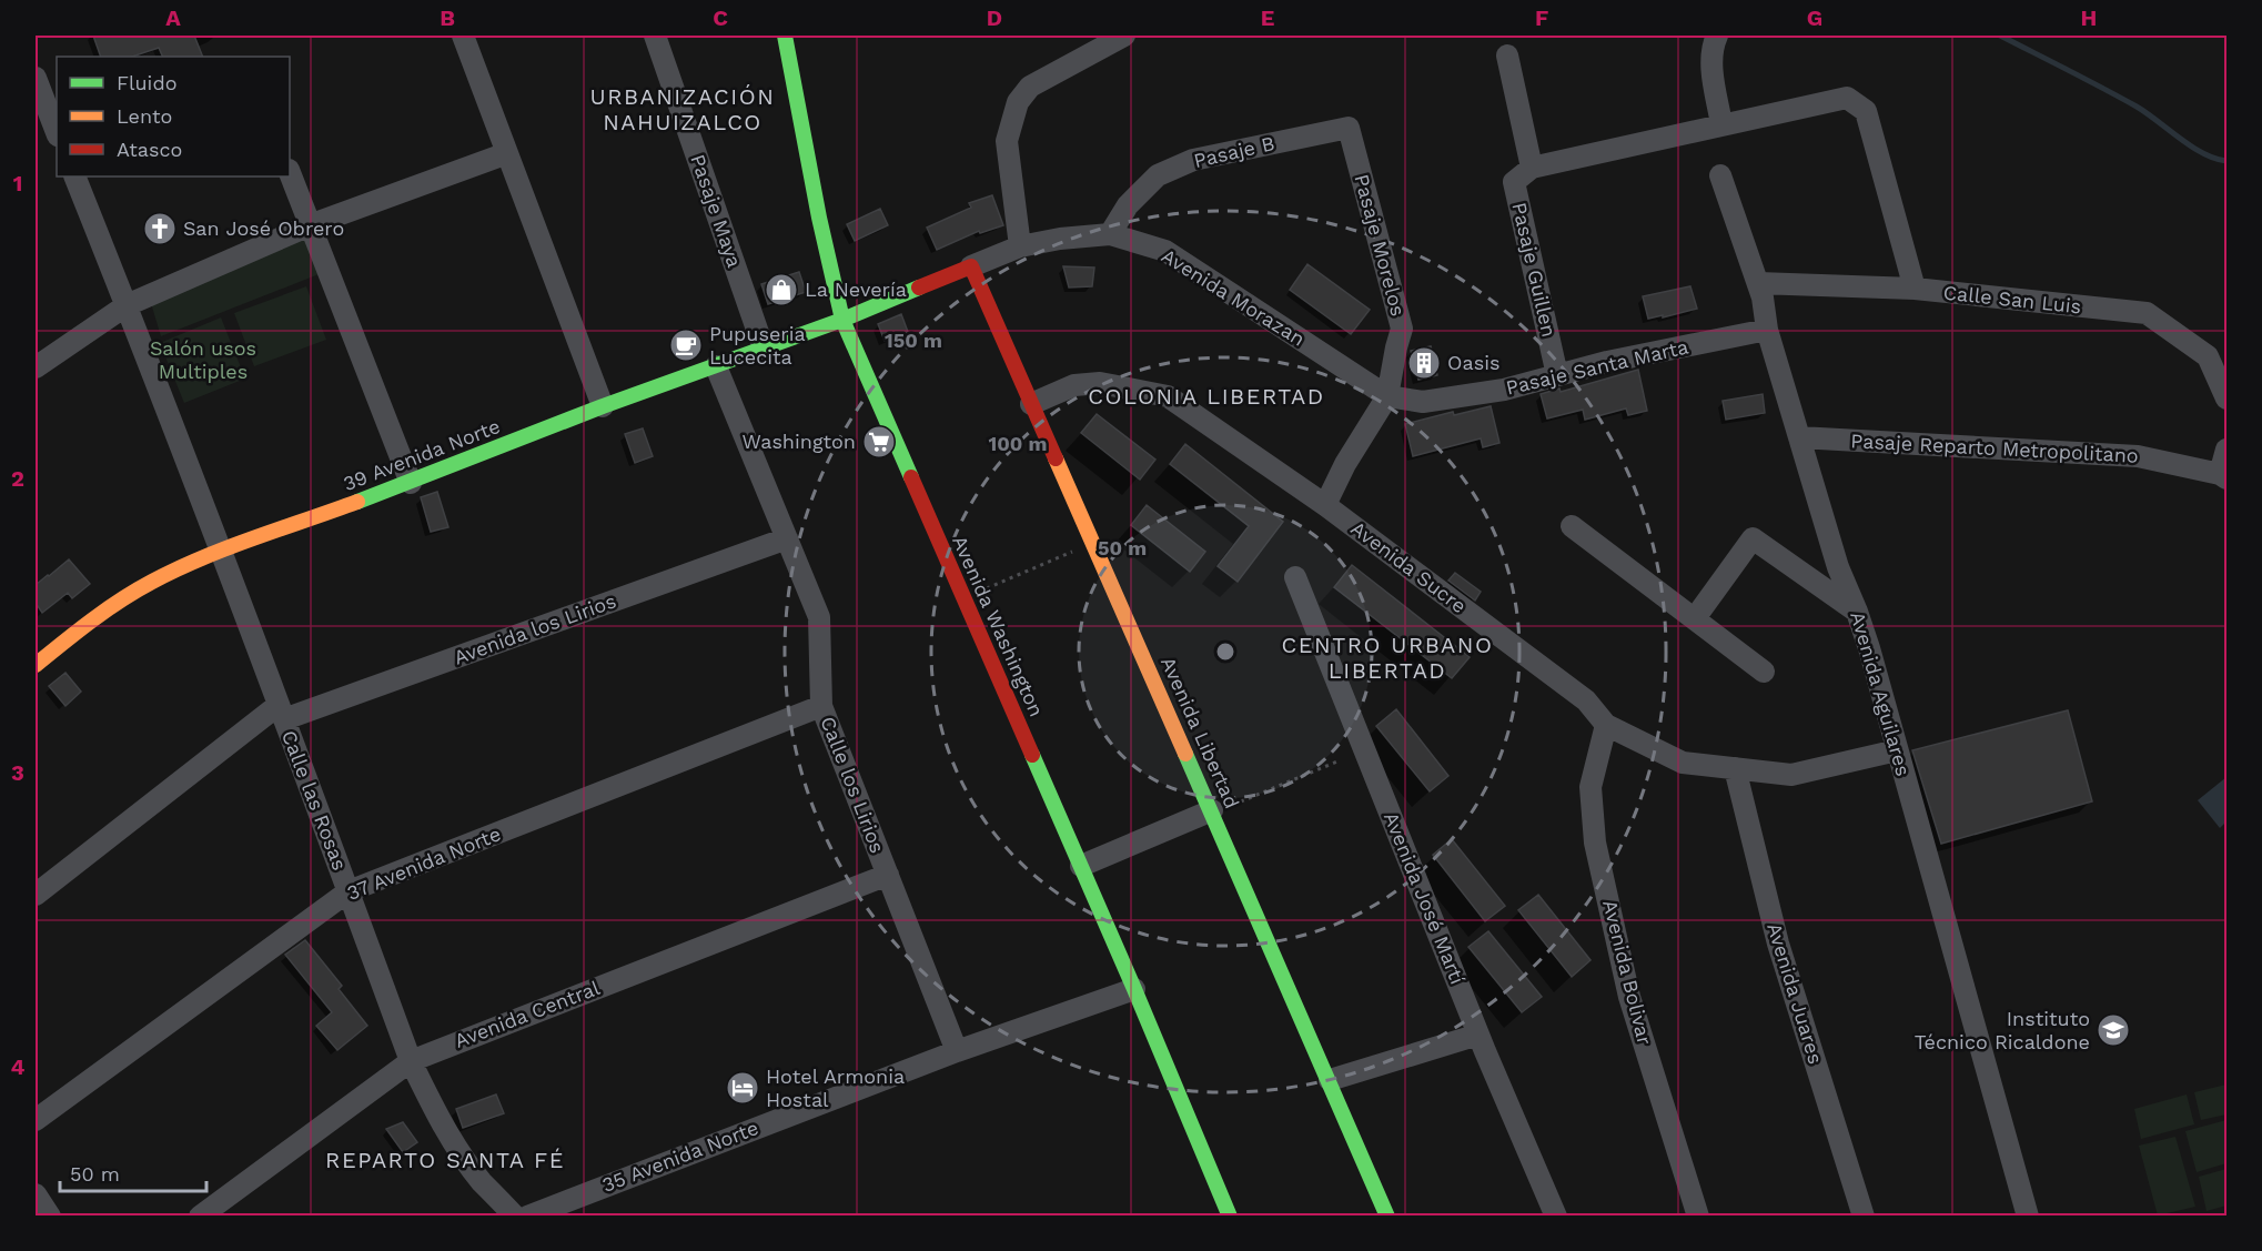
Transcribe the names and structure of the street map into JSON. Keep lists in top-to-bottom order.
{
  "streets": {
    "street": [
      "Pasaje B",
      "Pasaje Maya",
      "Pasaje Morelos",
      "Pasaje Guillen",
      "Avenida Morazan",
      "Calle San Luis",
      "Pasaje Santa Marta",
      "Pasaje Reparto Metropolitano",
      "39 Avenida Norte",
      "Avenida Sucre",
      "Avenida Washington",
      "Avenida los Lirios",
      "Avenida Aguilares",
      "Avenida Libertad",
      "Calle los Lirios",
      "Calle las Rosas",
      "37 Avenida Norte",
      "Avenida José Martí",
      "Avenida Bolivar",
      "Avenida Juares",
      "Avenida Central",
      "35 Avenida Norte"
    ]
  },
  "crossings": [
    ["Pasaje B", "Pasaje Morelos"],
    ["Pasaje B", "Avenida Morazan"],
    ["Pasaje Maya", "39 Avenida Norte"],
    ["Pasaje Morelos", "Avenida Morazan"],
    ["Pasaje Morelos", "Pasaje Santa Marta"],
    ["Pasaje Morelos", "Avenida Sucre"],
    ["Pasaje Guillen", "Pasaje Santa Marta"],
    ["Avenida Morazan", "Pasaje Santa Marta"],
    ["Avenida Morazan", "39 Avenida Norte"],
    ["Avenida Morazan", "Avenida Washington"],
    ["Avenida Morazan", "Avenida Libertad"],
    ["Calle San Luis", "Avenida Aguilares"],
    ["Pasaje Santa Marta", "Avenida Aguilares"],
    ["Pasaje Reparto Metropolitano", "Avenida Aguilares"],
    ["39 Avenida Norte", "Avenida Washington"],
    ["39 Avenida Norte", "Calle los Lirios"],
    ["39 Avenida Norte", "Calle las Rosas"],
    ["Avenida Sucre", "Avenida Aguilares"],
    ["Avenida Sucre", "Avenida Libertad"],
    ["Avenida Sucre", "Avenida Bolivar"],
    ["Avenida Sucre", "Avenida Juares"],
    ["Avenida Washington", "35 Avenida Norte"],
    ["Avenida los Lirios", "Calle los Lirios"],
    ["Avenida los Lirios", "Calle las Rosas"],
    ["Calle los Lirios", "37 Avenida Norte"],
    ["Calle los Lirios", "Avenida Central"],
    ["Calle los Lirios", "35 Avenida Norte"],
    ["Calle las Rosas", "37 Avenida Norte"],
    ["Calle las Rosas", "Avenida Central"]
  ],
  "districts": [
    "URBANIZACIÓN NAHUIZALCO",
    "COLONIA LIBERTAD",
    "CENTRO URBANO LIBERTAD",
    "REPARTO SANTA FÉ"
  ],
  "parks": ["Salón usos Multiples"],
  "places": {
    "church": ["San José Obrero"],
    "shop": ["La Nevería"],
    "cafe": ["Pupuseria Lucecita"],
    "building": ["Oasis"],
    "supermarket": ["Washington"],
    "school or university": ["Instituto Técnico Ricaldone"],
    "hotel": ["Hotel Armonia Hostal"]
  },
  "legend": ["Fluido", "Lento", "Atasco"],
  "scale_bar": "50 m",
  "grid": {
    "columns": [
      "A",
      "B",
      "C",
      "D",
      "E",
      "F",
      "G",
      "H"
    ],
    "rows": [
      "1",
      "2",
      "3",
      "4"
    ]
  },
  "rings": ["150 m", "100 m", "50 m"]
}
